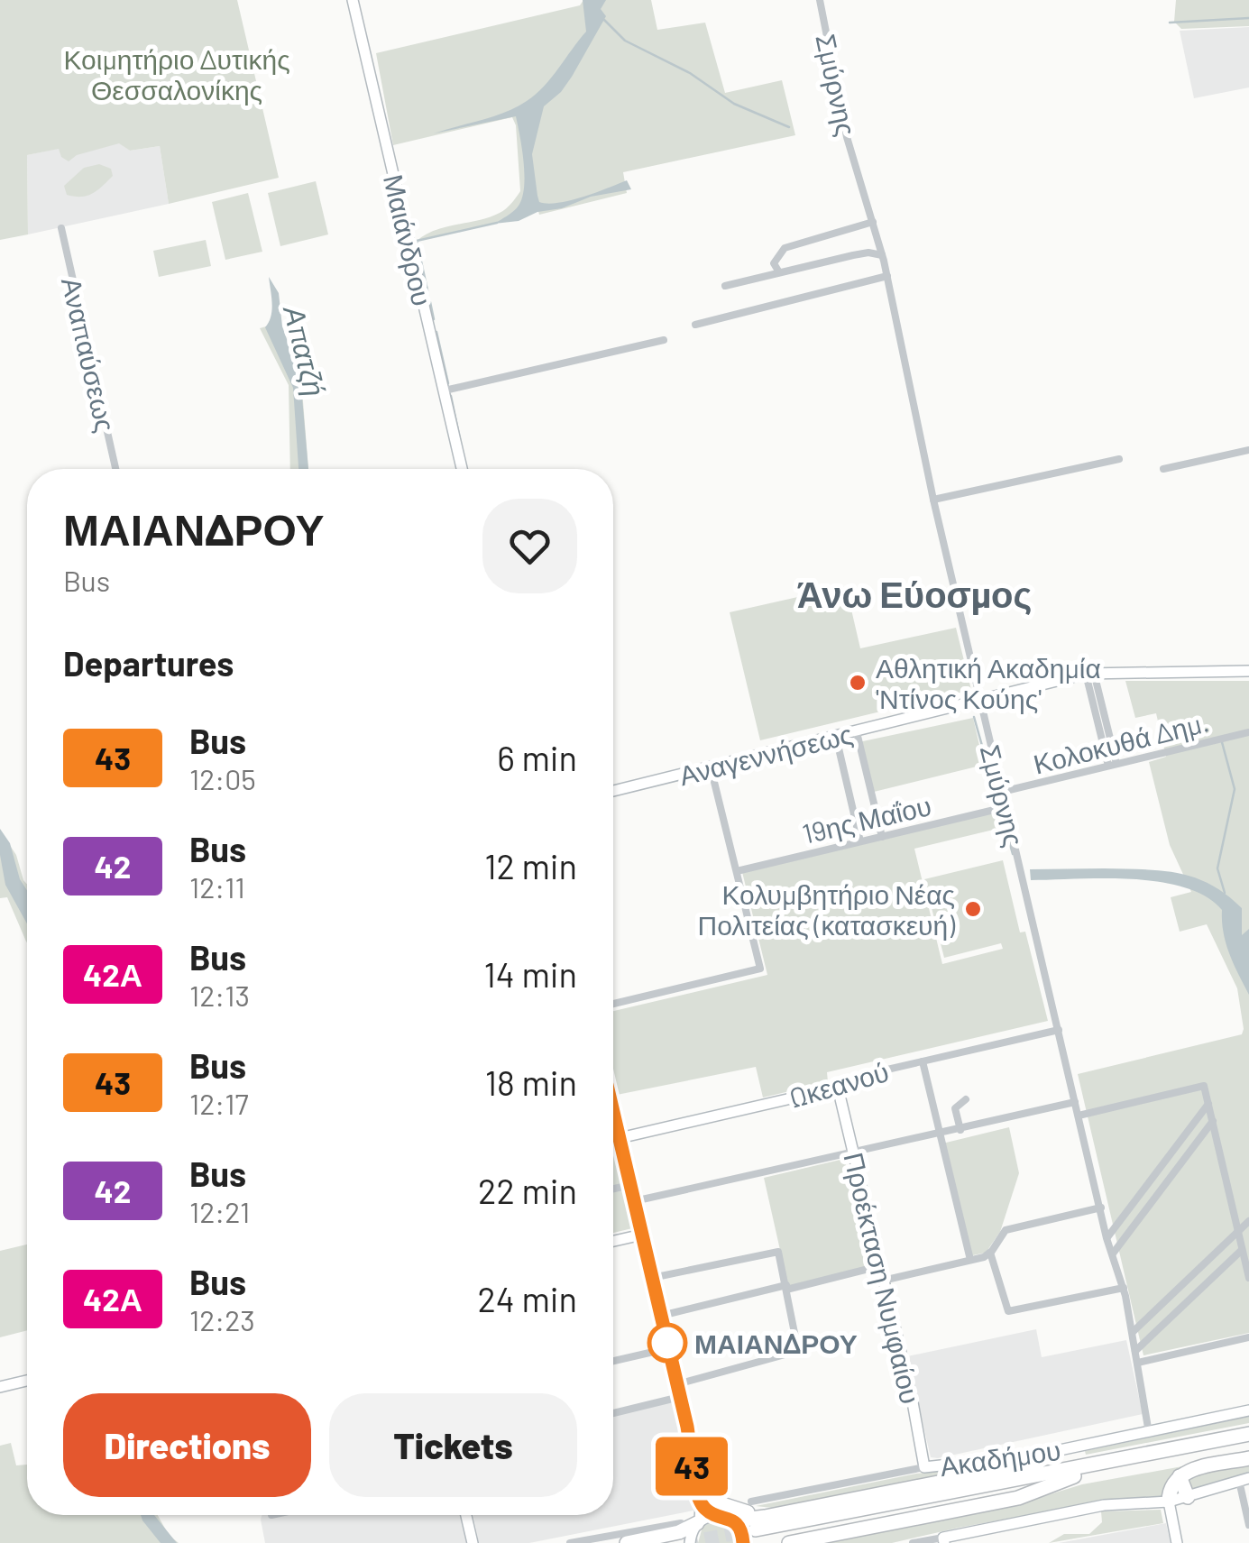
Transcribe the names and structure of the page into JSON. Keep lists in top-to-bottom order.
{
  "streets": {
    "street": [
      "Σμύρνης",
      "Μαιάνδρου",
      "Αναπαύσεως",
      "Κολοκυθά Δημ.",
      "Αναγεννήσεως",
      "19ης Μαΐου",
      "Ωκεανού",
      "Προέκταση Νυμφαίου",
      "Ακαδήμου"
    ]
  },
  "crossings": [
    ["Σμύρνης", "Κολοκυθά Δημ."],
    ["Σμύρνης", "Αναγεννήσεως"],
    ["Σμύρνης", "19ης Μαΐου"],
    ["Σμύρνης", "Ωκεανού"],
    ["Σμύρνης", "Ακαδήμου"],
    ["Ωκεανού", "Προέκταση Νυμφαίου"],
    ["Προέκταση Νυμφαίου", "Ακαδήμου"]
  ],
  "districts": ["Άνω Εύοσμος"],
  "water": ["Απατζή"],
  "parks": ["Κοιμητήριο Δυτικής Θεσσαλονίκης"],
  "places": ["Αθλητική Ακαδημία 'Ντίνος Κούης'", "Κολυμβητήριο Νέας Πολιτείας (κατασκευή)", "ΜΑΙΑΝΔΡΟΥ"],
  "lines": ["bus line 43"],
  "page": {
    "on_map": "43",
    "heading": [
      ["ΜΑΙΑΝΔΡΟΥ", "Bus"],
      "Departures"
    ],
    "list": [
      {
        "mark": "43",
        "name": "Bus",
        "note": "12:05",
        "value": "6 min"
      },
      {
        "mark": "42",
        "name": "Bus",
        "note": "12:11",
        "value": "12 min"
      },
      {
        "mark": "42Α",
        "name": "Bus",
        "note": "12:13",
        "value": "14 min"
      },
      {
        "mark": "43",
        "name": "Bus",
        "note": "12:17",
        "value": "18 min"
      },
      {
        "mark": "42",
        "name": "Bus",
        "note": "12:21",
        "value": "22 min"
      },
      {
        "mark": "42Α",
        "name": "Bus",
        "note": "12:23",
        "value": "24 min"
      }
    ],
    "buttons": ["Directions", "Tickets"]
  }
}
